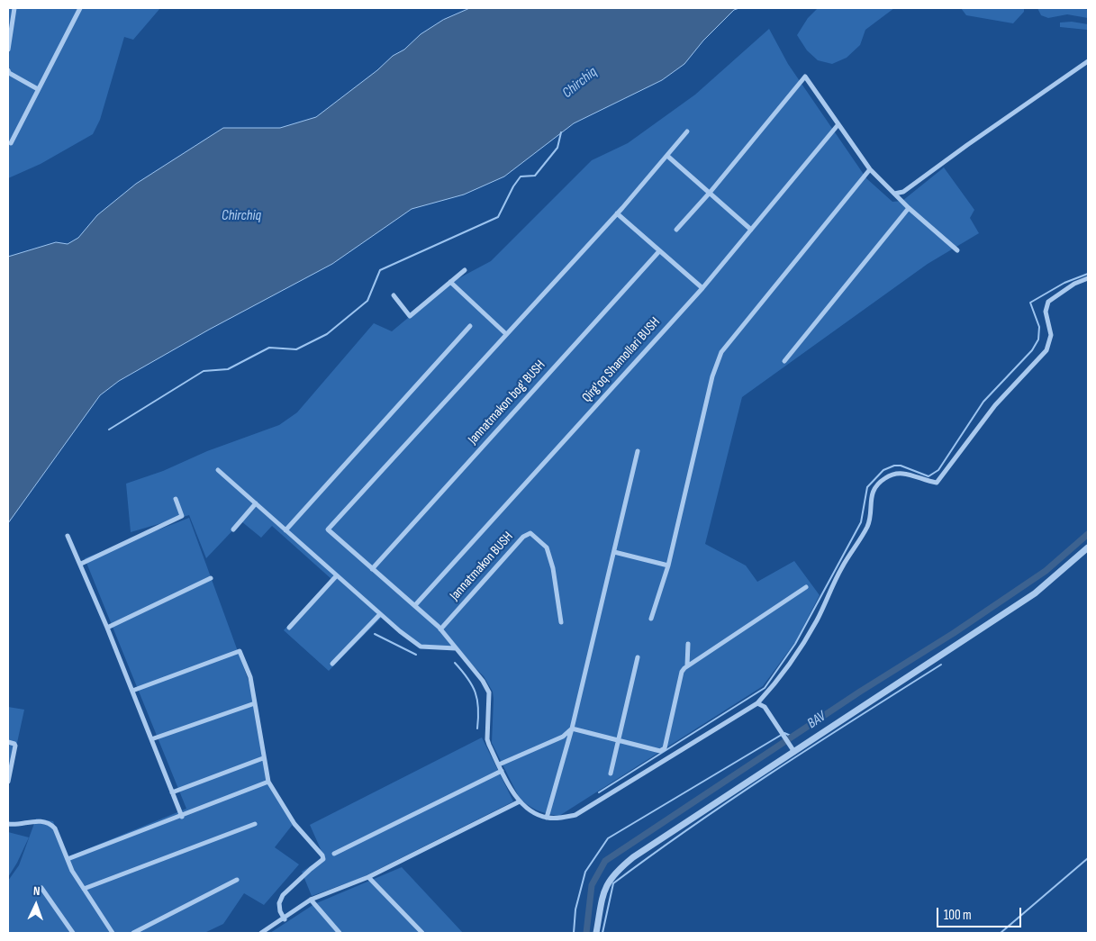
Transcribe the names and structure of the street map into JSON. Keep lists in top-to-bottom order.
{
  "streets": {
    "street": ["Qirg'oq Shamollari BUSH", "Jannatmakon bog' BUSH", "Jannatmakon BUSH"]
  },
  "water": ["Chirchiq", "BAV"],
  "scale_bar": "100 m",
  "north": "top"
}
